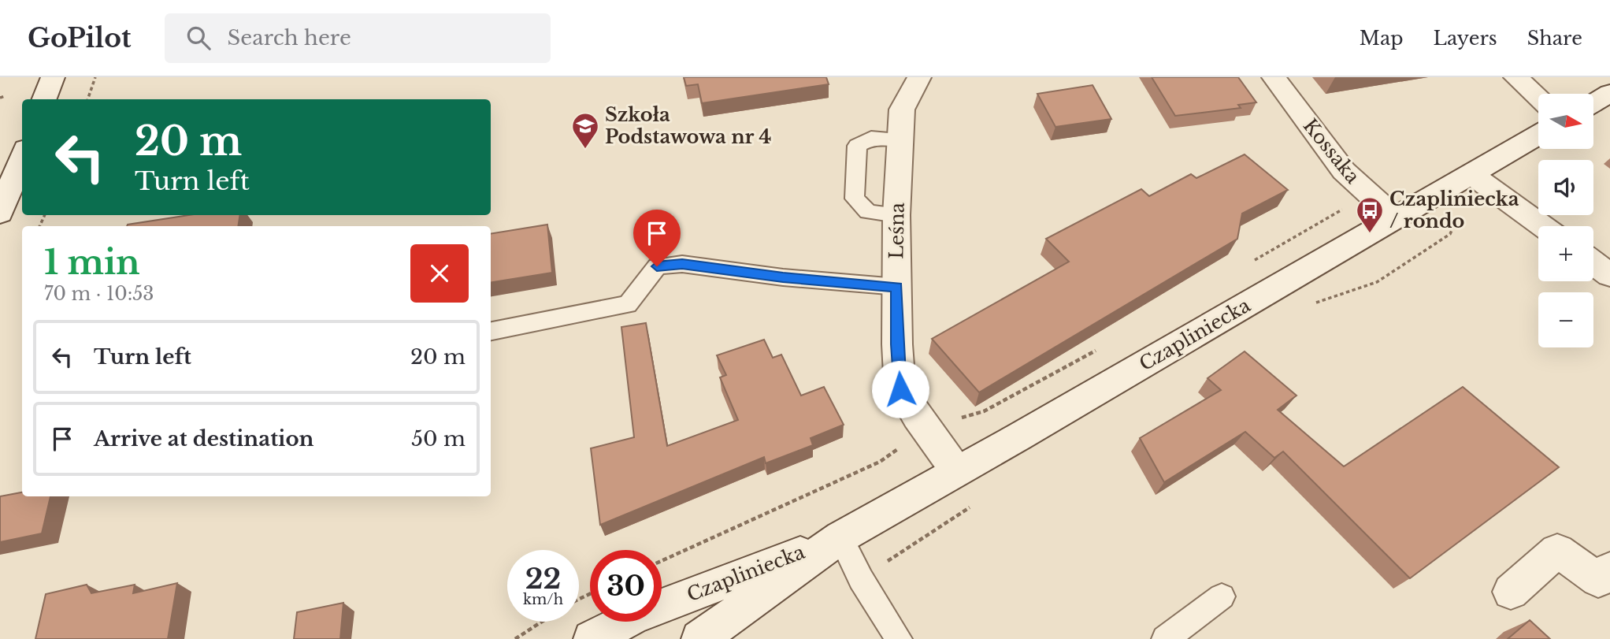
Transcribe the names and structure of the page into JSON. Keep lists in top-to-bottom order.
{
  "streets": {
    "street": ["Kossaka", "Leśna", "Czapliniecka"]
  },
  "crossings": [
    ["Kossaka", "Czapliniecka"],
    ["Leśna", "Czapliniecka"]
  ],
  "places": {
    "school or university": ["Szkoła Podstawowa nr 4"],
    "bus stop": ["Czapliniecka / rondo"]
  },
  "north": "right",
  "page": {
    "header": "GoPilot",
    "search": "Search here",
    "nav": ["Map", "Layers", "Share"],
    "map_buttons": ["+", "−"],
    "turn": ["20 m", "Turn left"],
    "heading": ["1 min", "70 m · 10:53"],
    "list": [
      {
        "name": "Turn left",
        "value": "20 m"
      },
      {
        "name": "Arrive at destination",
        "value": "50 m"
      }
    ],
    "speed": "22 km/h",
    "limit": "30"
  }
}
